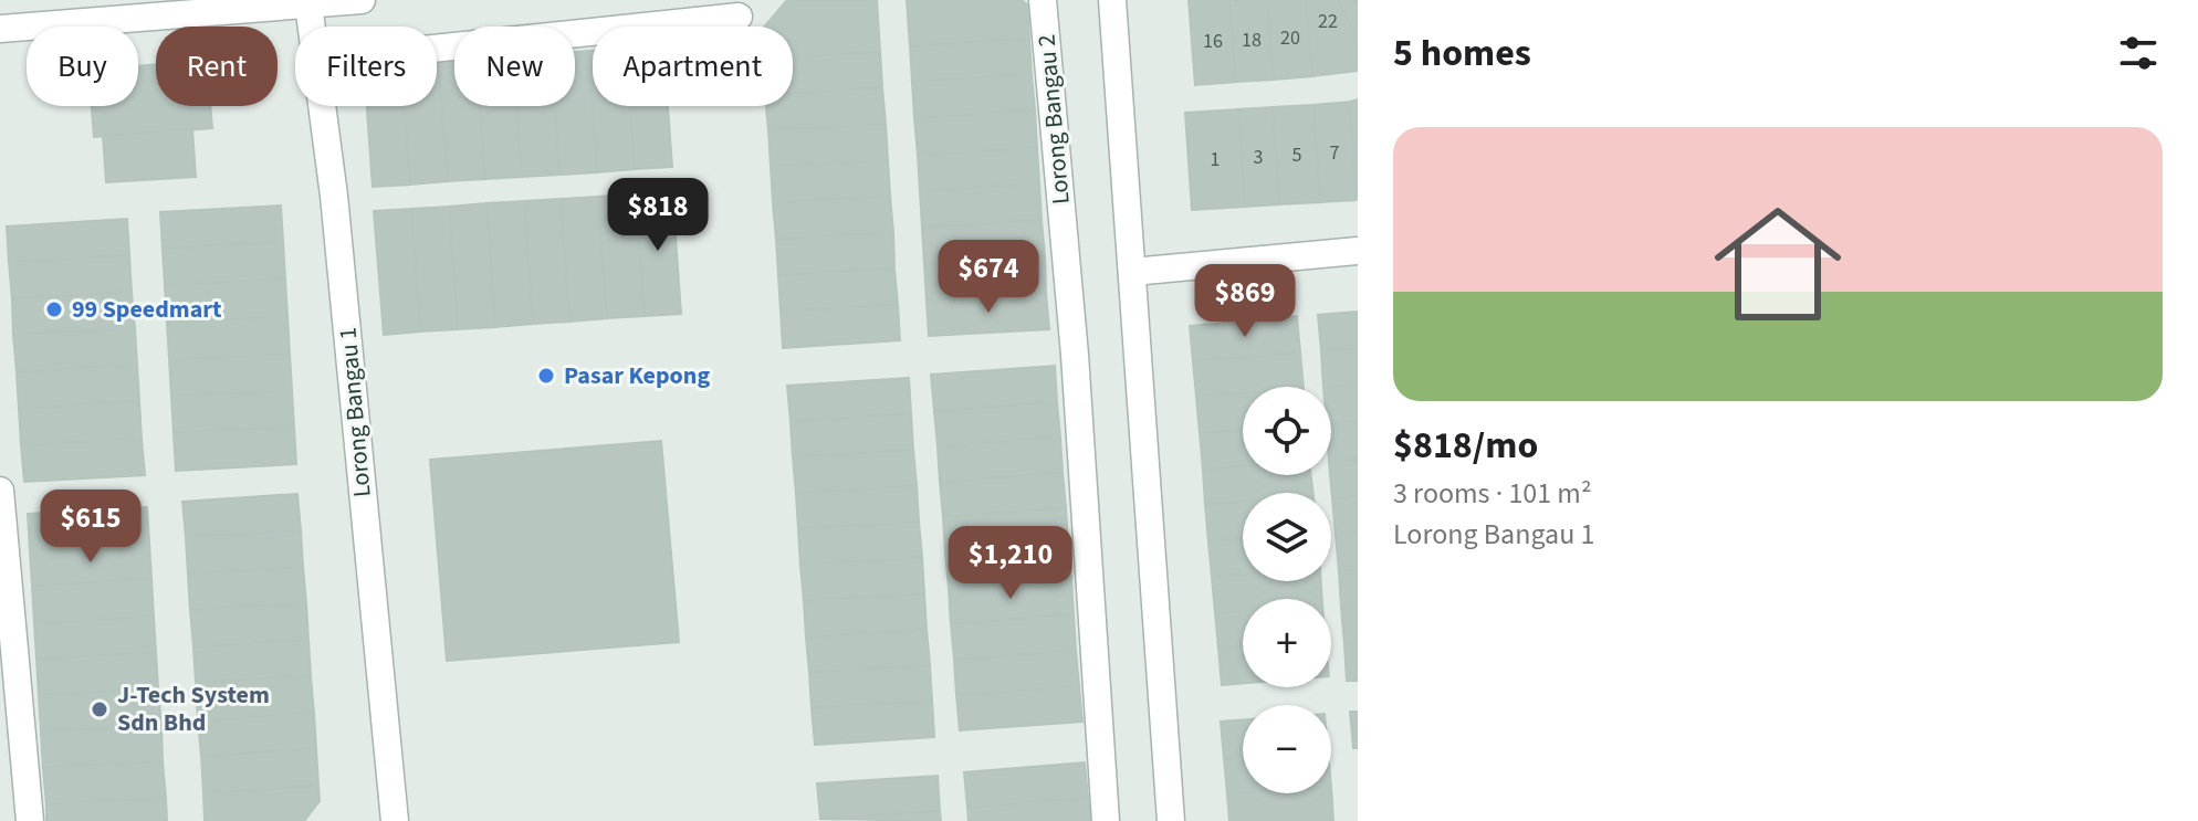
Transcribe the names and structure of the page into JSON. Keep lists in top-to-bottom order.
{
  "streets": {
    "street": ["Lorong Bangau 2", "Lorong Bangau 1"]
  },
  "places": ["99 Speedmart", "Pasar Kepong", "J-Tech System Sdn Bhd"],
  "house_numbers": [
    "22",
    "20",
    "18",
    "16",
    "7",
    "5",
    "3",
    "1"
  ],
  "page": {
    "heading": "5 homes",
    "chip": [
      "Buy",
      "Rent",
      "Filters",
      "New",
      "Apartment"
    ],
    "list": [
      {
        "name": "$818/mo",
        "note": "3 rooms · 101 m² · Lorong Bangau 1"
      }
    ],
    "price": [
      "$818",
      "$674",
      "$869",
      "$615",
      "$1,210"
    ],
    "map_buttons": ["+", "−"]
  }
}
